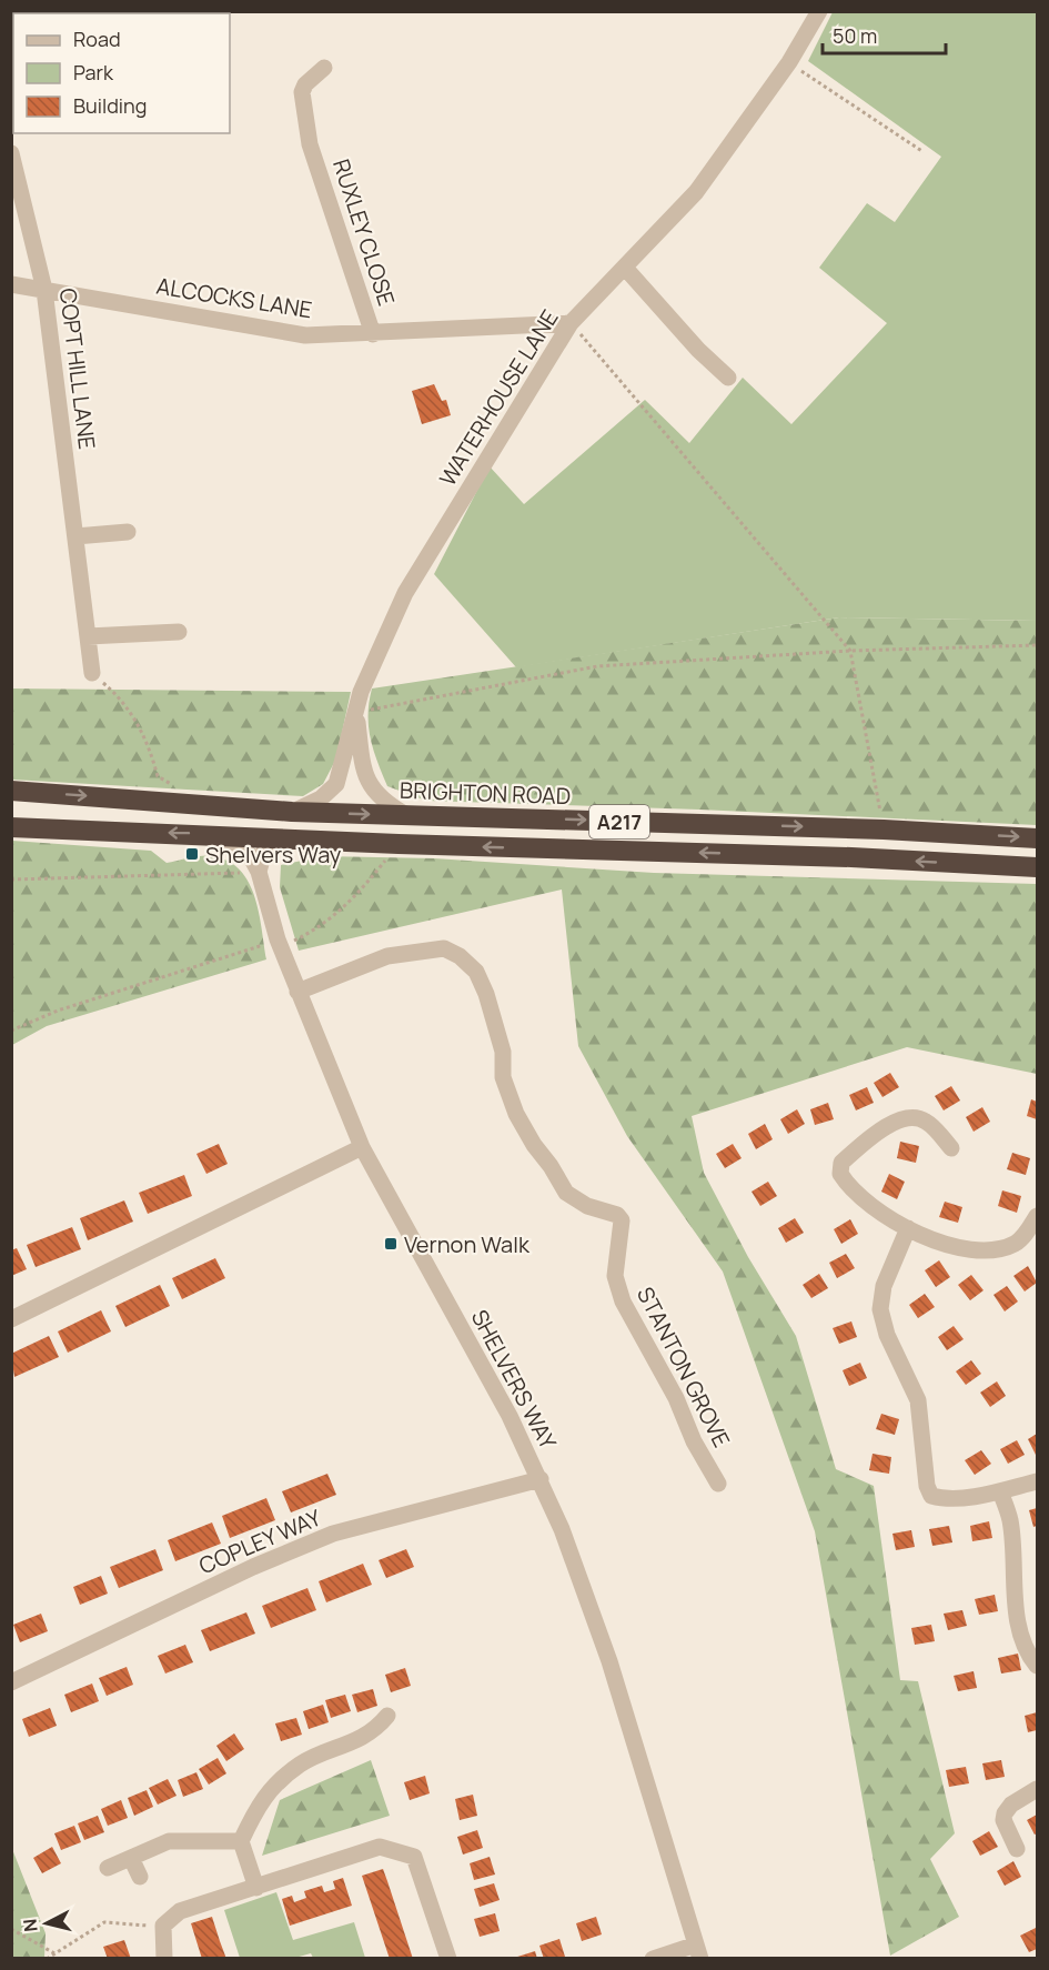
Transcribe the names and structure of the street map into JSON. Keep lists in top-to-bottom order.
{
  "streets": {
    "highway": ["BRIGHTON ROAD", "A217"],
    "street": [
      "RUXLEY CLOSE",
      "ALCOCKS LANE",
      "COPT HILL LANE",
      "WATERHOUSE LANE",
      "STANTON GROVE",
      "SHELVERS WAY",
      "COPLEY WAY"
    ]
  },
  "crossings": [
    ["RUXLEY CLOSE", "ALCOCKS LANE"],
    ["ALCOCKS LANE", "COPT HILL LANE"],
    ["ALCOCKS LANE", "WATERHOUSE LANE"],
    ["WATERHOUSE LANE", "BRIGHTON ROAD"],
    ["STANTON GROVE", "SHELVERS WAY"],
    ["SHELVERS WAY", "COPLEY WAY"]
  ],
  "places": {
    "transit": ["Shelvers Way", "Vernon Walk"]
  },
  "legend": ["Road", "Park", "Building"],
  "scale_bar": "50 m",
  "north": "left"
}
